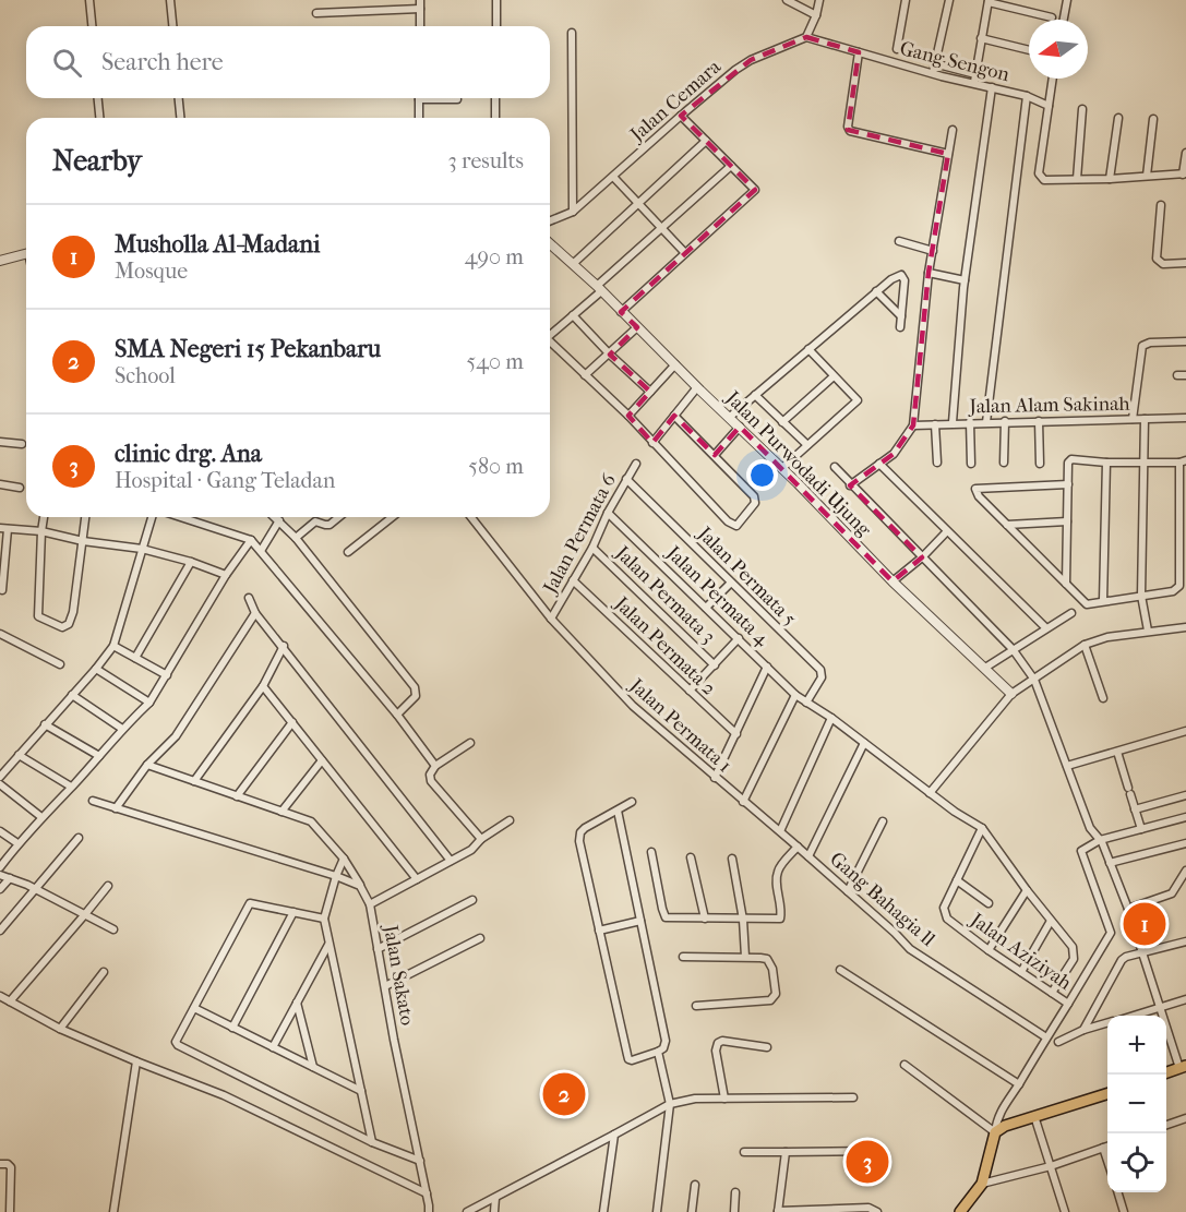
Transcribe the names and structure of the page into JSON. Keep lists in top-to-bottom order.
{
  "streets": {
    "street": [
      "Gang Sengon",
      "Jalan Cemara",
      "Jalan Alam Sakinah",
      "Jalan Purwodadi Ujung",
      "Jalan Permata 6",
      "Jalan Permata 5",
      "Jalan Permata 3",
      "Jalan Permata 4",
      "Jalan Permata 2",
      "Jalan Permata 1",
      "Gang Bahagia ll",
      "Jalan Aziziyah",
      "Jalan Sakato"
    ]
  },
  "crossings": [
    ["Gang Sengon", "Jalan Cemara"],
    ["Jalan Permata 6", "Jalan Permata 5"],
    ["Jalan Permata 6", "Jalan Permata 3"],
    ["Jalan Permata 6", "Jalan Permata 4"],
    ["Jalan Permata 6", "Jalan Permata 2"],
    ["Jalan Permata 6", "Jalan Permata 1"],
    ["Jalan Permata 5", "Jalan Permata 4"],
    ["Jalan Permata 4", "Jalan Aziziyah"],
    ["Jalan Permata 1", "Gang Bahagia ll"],
    ["Gang Bahagia ll", "Jalan Aziziyah"]
  ],
  "north": "left",
  "page": {
    "search": "Search here",
    "heading": ["Nearby", "3 results"],
    "list": [
      {
        "mark": "1",
        "name": "Musholla Al-Madani",
        "note": "Mosque",
        "value": "490 m"
      },
      {
        "mark": "2",
        "name": "SMA Negeri 15 Pekanbaru",
        "note": "School",
        "value": "540 m"
      },
      {
        "mark": "3",
        "name": "clinic drg. Ana",
        "note": "Hospital · Gang Teladan",
        "value": "580 m"
      }
    ],
    "pins": ["1", "2", "3"],
    "map_buttons": ["+", "−"]
  }
}
